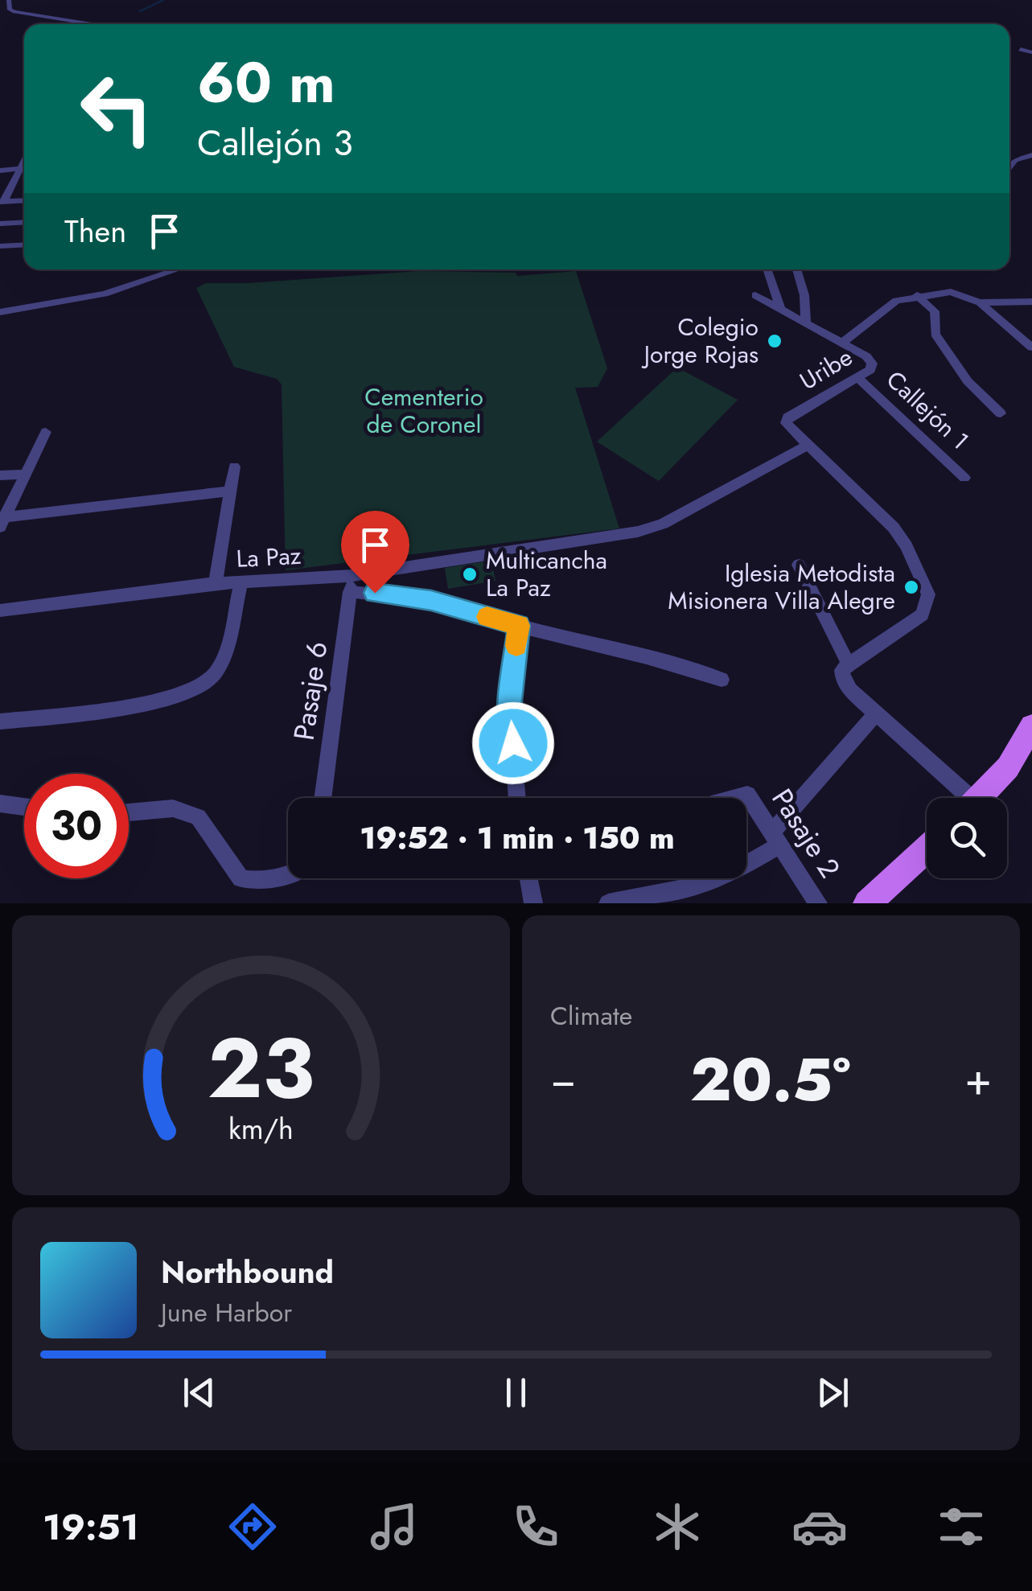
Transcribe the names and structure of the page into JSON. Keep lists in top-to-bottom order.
{
  "streets": {
    "street": [
      "Uribe",
      "Callejón 1",
      "La Paz",
      "Pasaje 6",
      "Pasaje 2"
    ]
  },
  "crossings": [
    ["Uribe", "Callejón 1"],
    ["Uribe", "La Paz"],
    ["La Paz", "Pasaje 6"]
  ],
  "parks": ["Cementerio de Coronel"],
  "places": ["Colegio Jorge Rojas", "Multicancha La Paz", "Iglesia Metodista Misionera Villa Alegre"],
  "page": {
    "turn": ["60 m", "Callejón 3"],
    "then": "Then",
    "limit": "30",
    "trip": "19:52 · 1 min · 150 m",
    "tile": "Climate",
    "heat": ["−", "20.5°", "+"],
    "song": ["Northbound", "June Harbor"],
    "tabs": "19:51",
    "gauge": ["23", "km/h"]
  }
}
